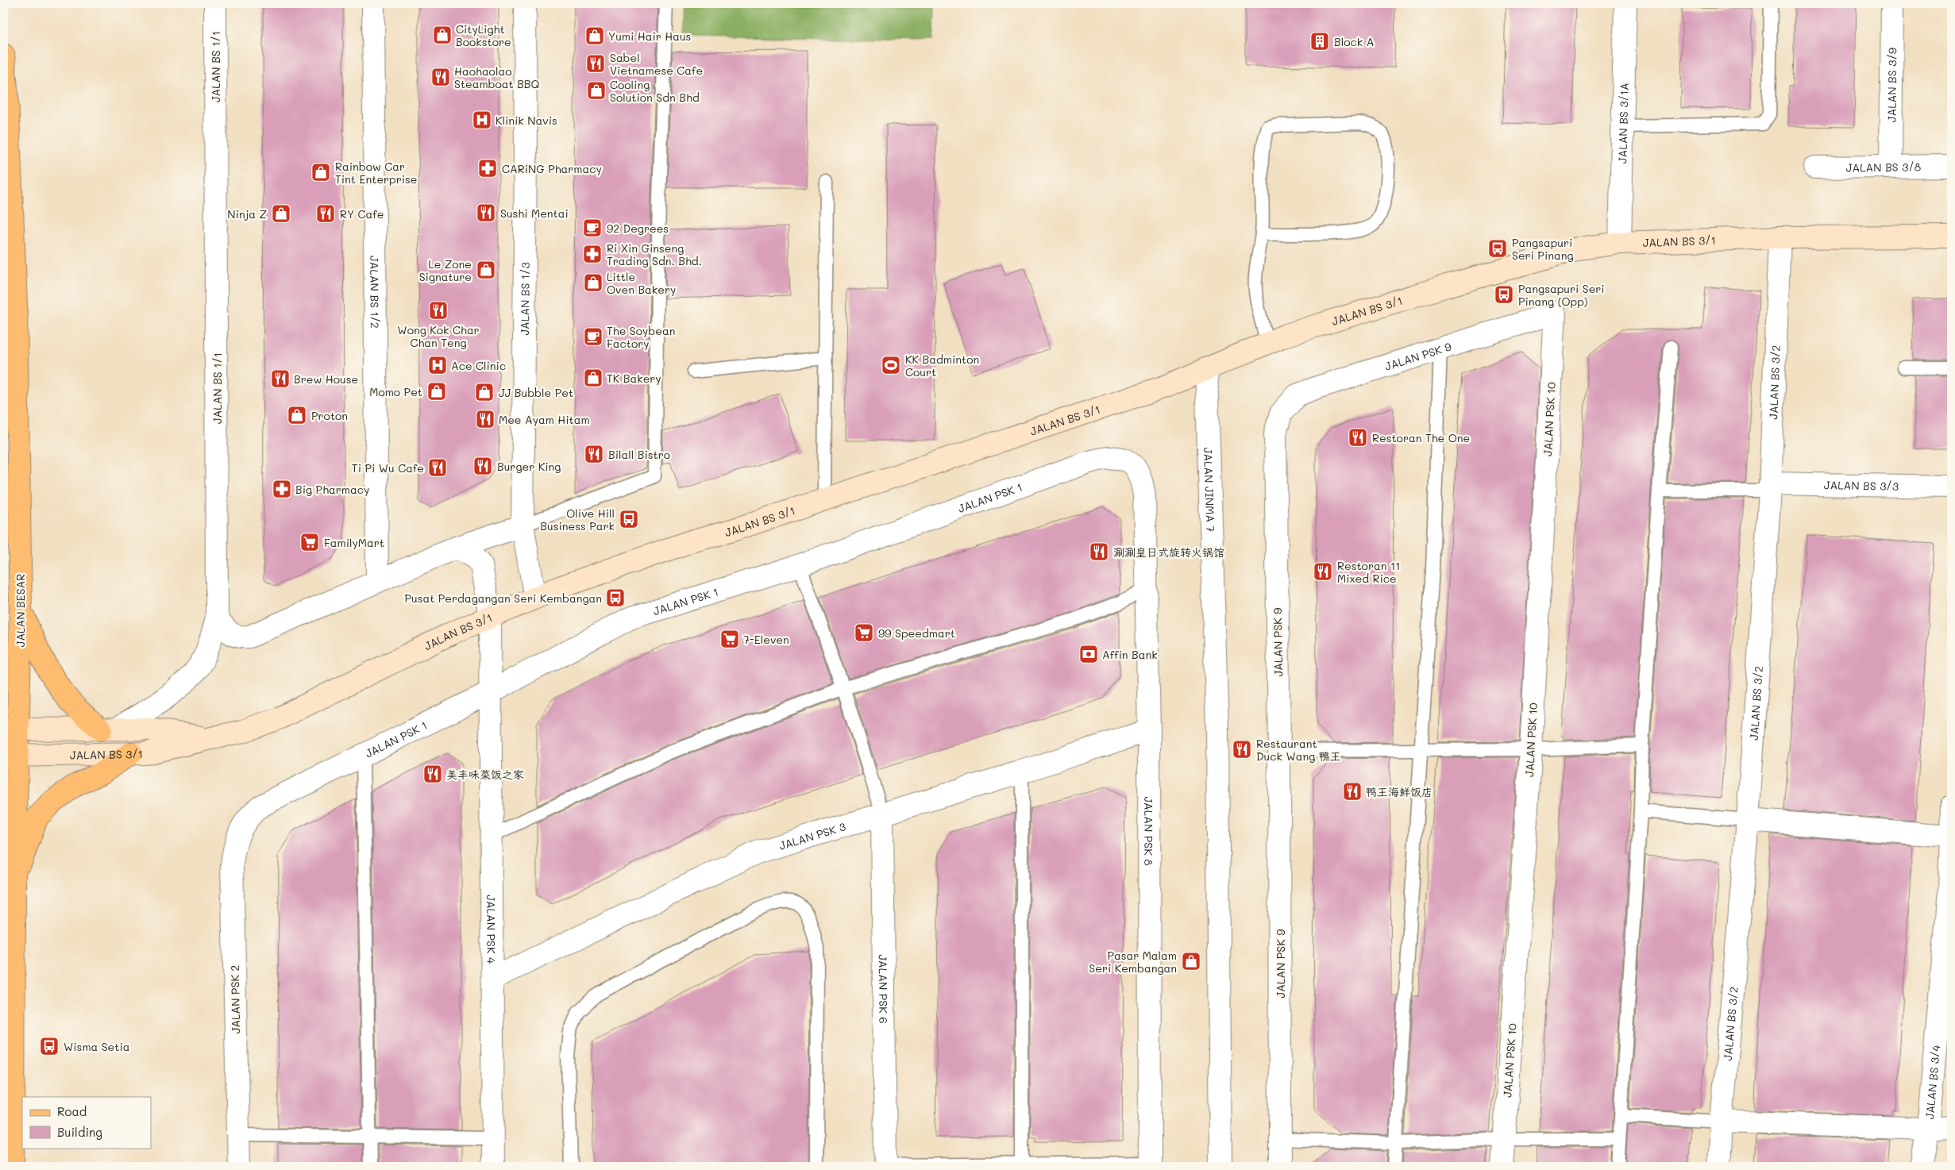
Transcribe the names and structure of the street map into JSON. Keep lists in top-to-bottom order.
{
  "streets": {
    "main road": ["JALAN BESAR"],
    "street": [
      "JALAN BS 1/1",
      "JALAN BS 3/9",
      "JALAN BS 3/1A",
      "JALAN BS 3/8",
      "JALAN BS 3/1",
      "JALAN BS 1/2",
      "JALAN BS 1/3",
      "JALAN PSK 9",
      "JALAN BS 3/2",
      "JALAN PSK 10",
      "JALAN BS 3/3",
      "JALAN JINMA 7",
      "JALAN PSK 1",
      "JALAN PSK 8",
      "JALAN PSK 3",
      "JALAN PSK 4",
      "JALAN PSK 6",
      "JALAN PSK 2",
      "JALAN BS 3/4"
    ]
  },
  "crossings": [
    ["JALAN BS 1/1", "JALAN BS 3/1"],
    ["JALAN BS 3/9", "JALAN BS 3/8"],
    ["JALAN BS 3/1A", "JALAN BS 3/1"],
    ["JALAN BS 3/1", "JALAN BS 1/3"],
    ["JALAN BS 3/1", "JALAN BS 3/2"],
    ["JALAN BS 3/1", "JALAN JINMA 7"],
    ["JALAN BS 3/1", "JALAN BESAR"],
    ["JALAN BS 3/1", "JALAN PSK 4"],
    ["JALAN PSK 9", "JALAN PSK 10"],
    ["JALAN BS 3/2", "JALAN BS 3/3"],
    ["JALAN PSK 1", "JALAN PSK 8"],
    ["JALAN PSK 1", "JALAN PSK 4"],
    ["JALAN PSK 1", "JALAN PSK 2"],
    ["JALAN PSK 8", "JALAN PSK 3"],
    ["JALAN PSK 3", "JALAN PSK 4"],
    ["JALAN PSK 3", "JALAN PSK 6"]
  ],
  "places": {
    "shop": [
      "CityLight Bookstore",
      "Yumi Hair Haus",
      "Cooling Solution Sdn Bhd",
      "Rainbow Car Tint Enterprise",
      "Ninja Z",
      "Le Zone Signature",
      "Little Oven Bakery",
      "TK Bakery",
      "Momo Pet",
      "JJ Bubble Pet",
      "Proton",
      "Pasar Malam Seri Kembangan"
    ],
    "building": ["Block A"],
    "restaurant": [
      "Sabel Vietnamese Cafe",
      "Haohaolao Steamboat BBQ",
      "Sushi Mentai",
      "RY Cafe",
      "Wong Kok Char Chan Teng",
      "Brew House",
      "Mee Ayam Hitam",
      "Restoran The One",
      "Bilall Bistro",
      "Burger King",
      "Ti Pi Wu Cafe",
      "涮涮皇日式旋转火锅馆",
      "Restoran 11 Mixed Rice",
      "Restaurant Duck Wang 鴨王",
      "美丰味菜饭之家",
      "鸭王海鲜饭店"
    ],
    "hospital": ["Klinik Navis", "Ace Clinic"],
    "pharmacy": ["CARiNG Pharmacy", "Ri Xin Ginseng Trading Sdn. Bhd.", "Big Pharmacy"],
    "cafe": ["92 Degrees", "The Soybean Factory"],
    "bus stop": [
      "Pangsapuri Seri Pinang",
      "Pangsapuri Seri Pinang (Opp)",
      "Olive Hill Business Park",
      "Pusat Perdagangan Seri Kembangan",
      "Wisma Setia"
    ],
    "sports": ["KK Badminton Court"],
    "supermarket": ["FamilyMart", "99 Speedmart", "7-Eleven"],
    "bank": ["Affin Bank"]
  },
  "legend": ["Road", "Building"]
}
